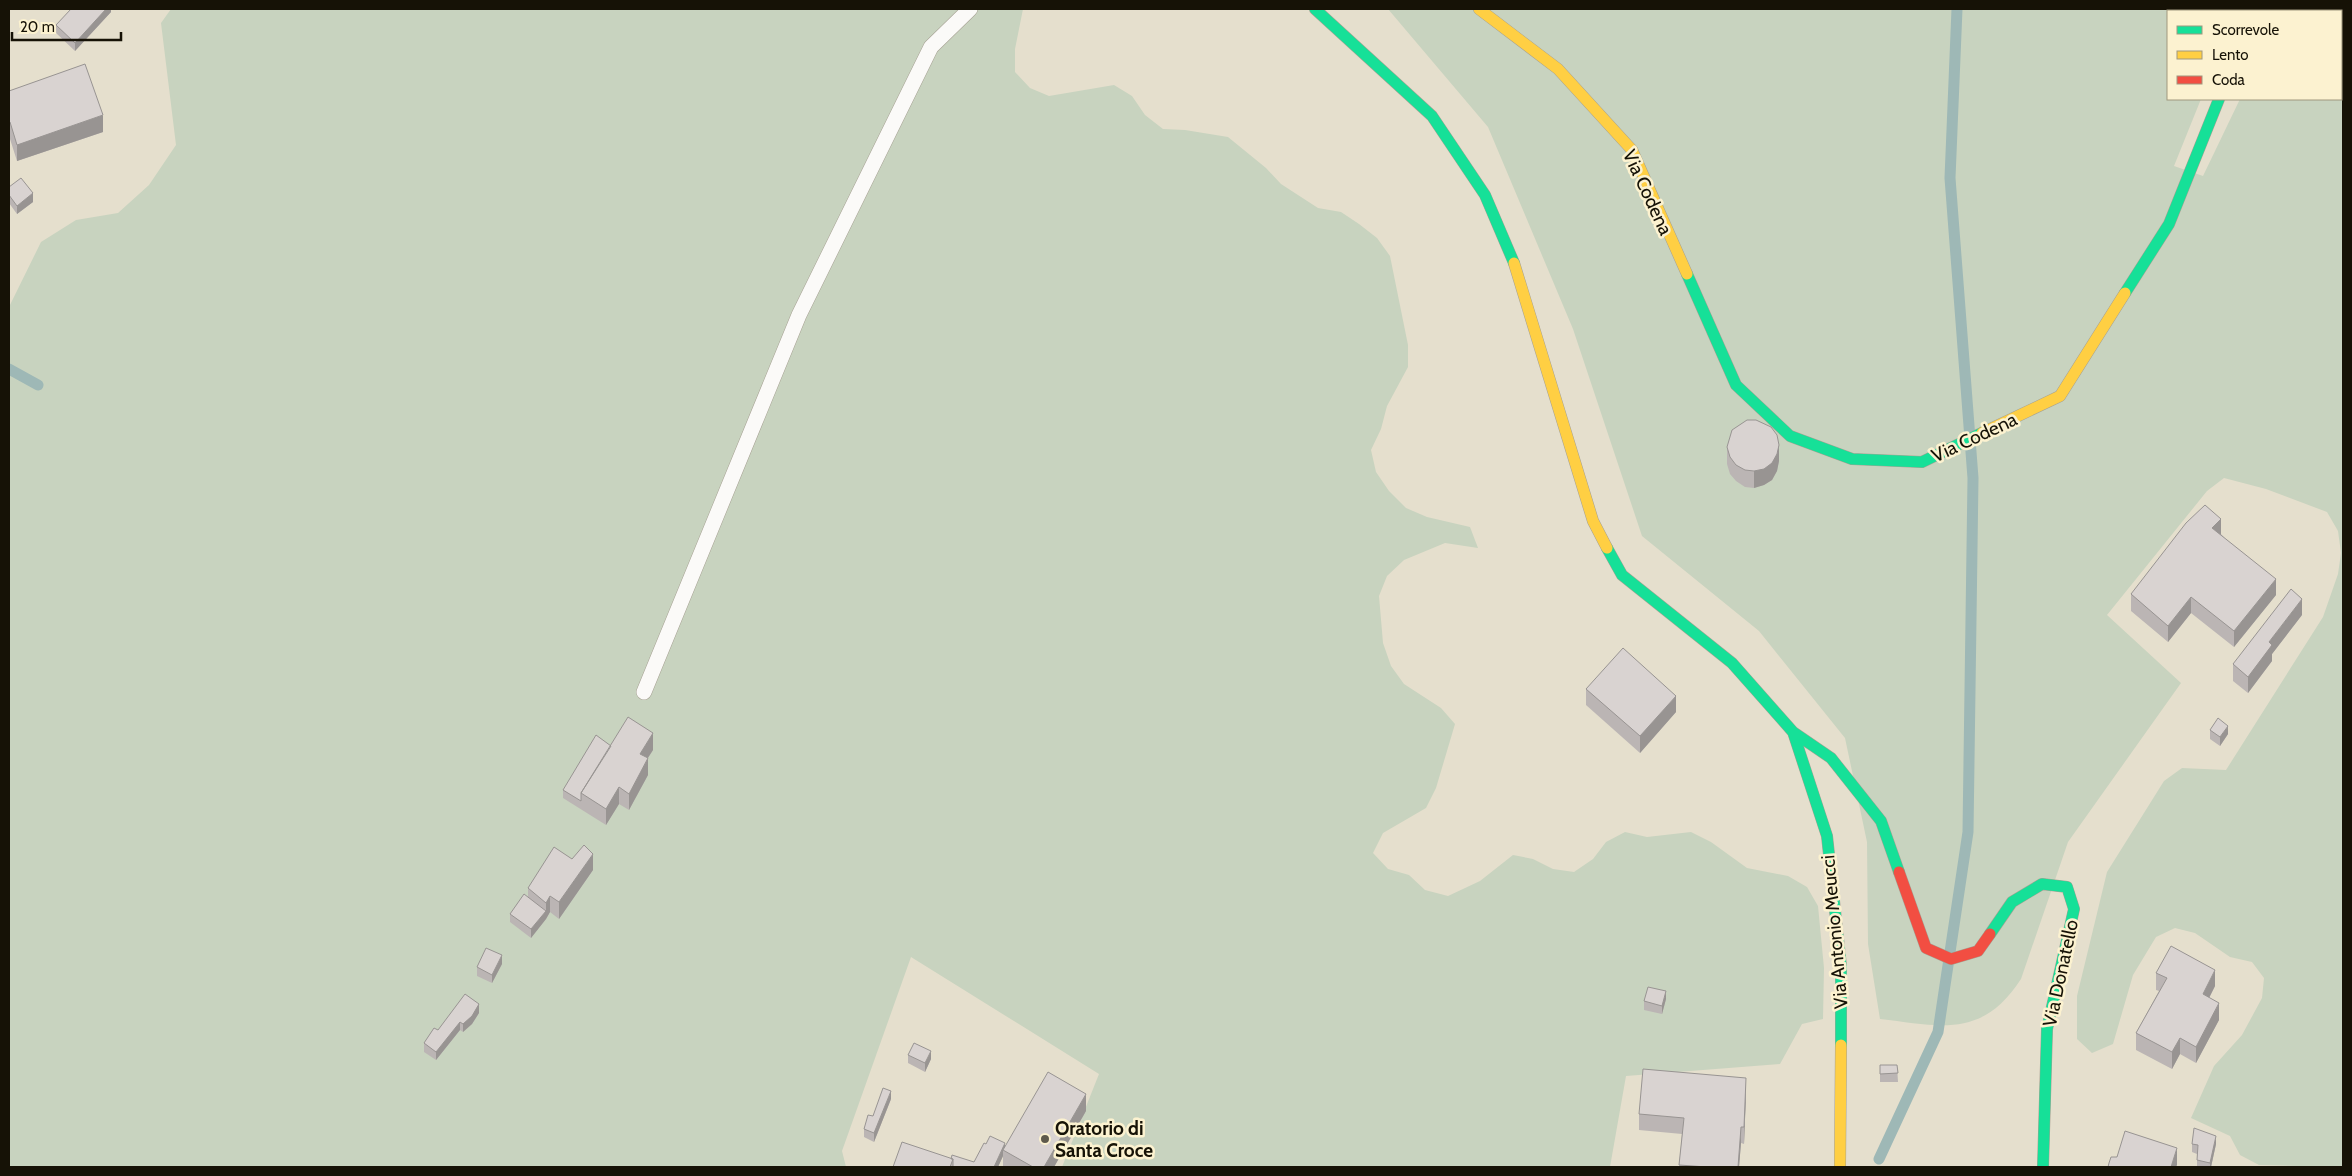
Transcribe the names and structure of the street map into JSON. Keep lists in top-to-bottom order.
{
  "streets": {
    "street": ["Via Codena", "Via Antonio Meucci", "Via Donatello"]
  },
  "crossings": [
    ["Via Antonio Meucci", "Via Donatello"]
  ],
  "places": ["Oratorio di Santa Croce"],
  "legend": ["Scorrevole", "Lento", "Coda"],
  "scale_bar": "20 m"
}
